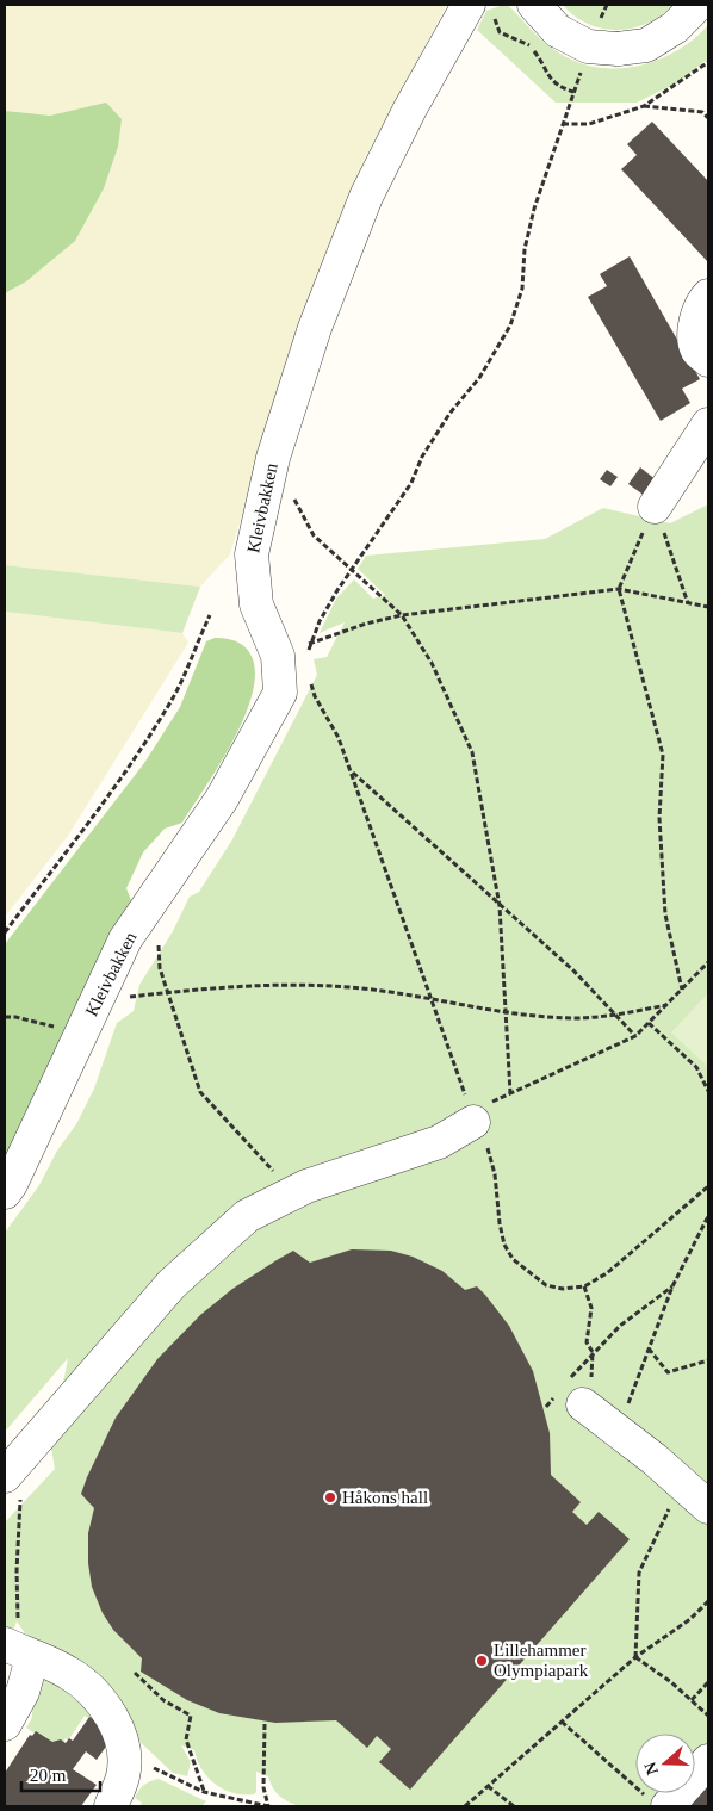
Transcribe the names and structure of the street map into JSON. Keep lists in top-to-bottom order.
{
  "streets": {
    "street": ["Kleivbakken"]
  },
  "places": ["Håkons hall", "Lillehammer Olympiapark"],
  "scale_bar": "20 m",
  "north": "left"
}
